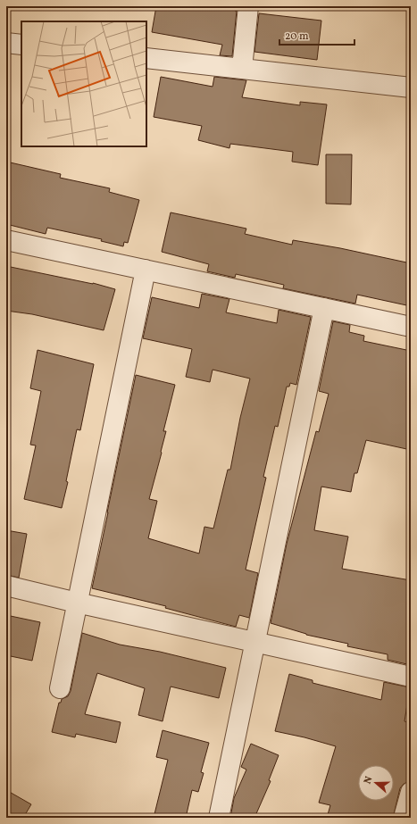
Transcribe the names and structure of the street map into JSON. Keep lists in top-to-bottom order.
{
  "scale_bar": "20 m",
  "north": "left"
}
